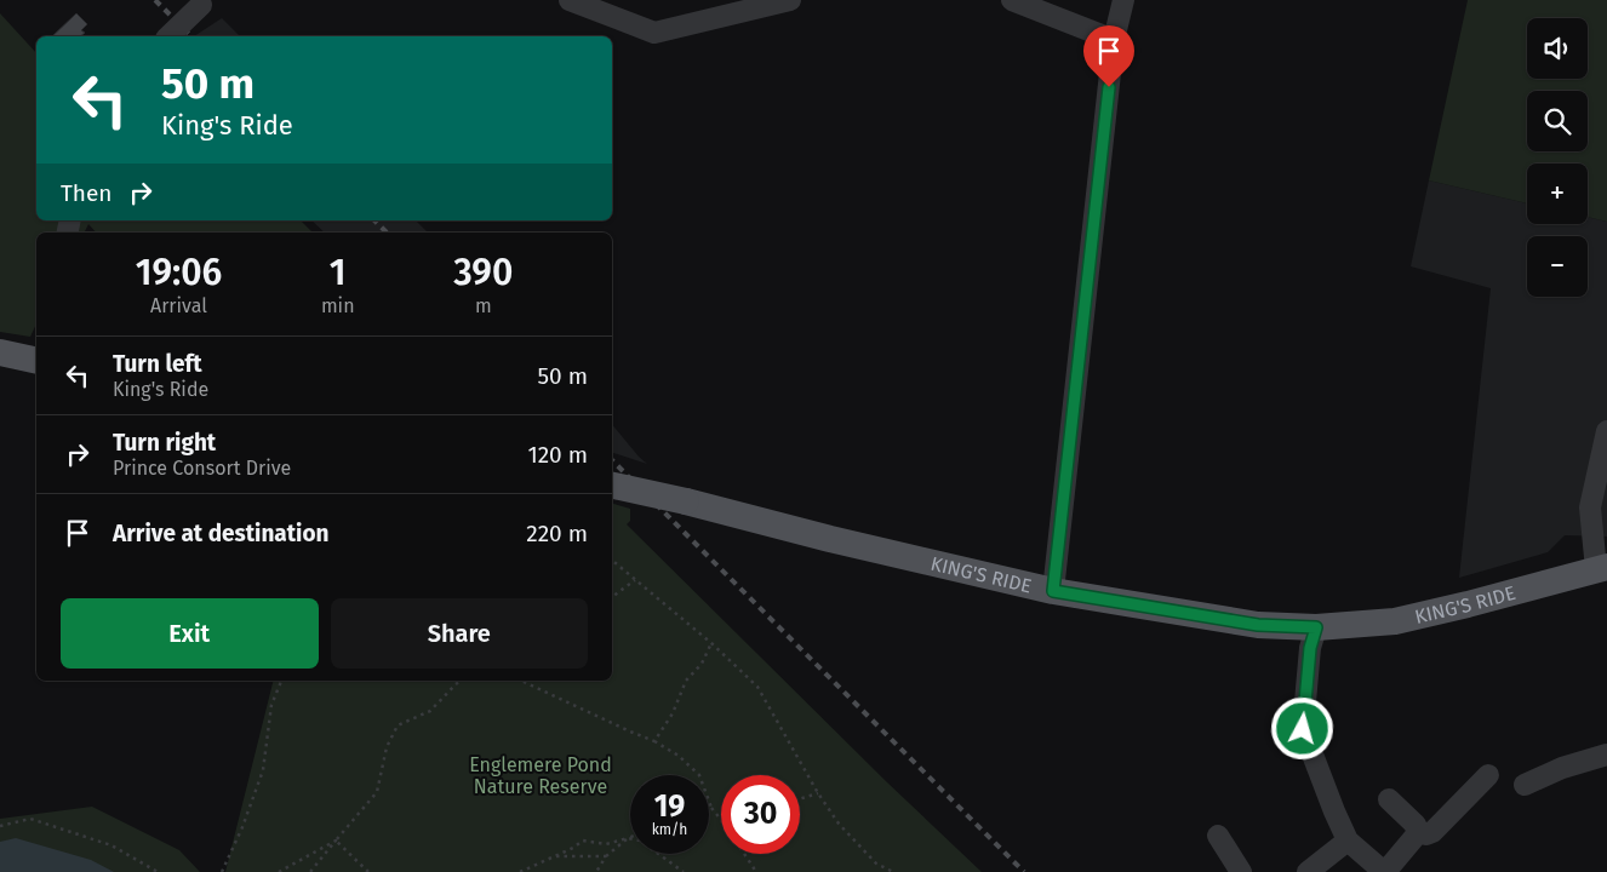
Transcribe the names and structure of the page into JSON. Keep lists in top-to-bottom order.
{
  "streets": {
    "main road": ["KING'S RIDE"]
  },
  "parks": ["Englemere Pond Nature Reserve"],
  "page": {
    "map_buttons": ["+", "−"],
    "turn": ["50 m", "King's Ride"],
    "then": "Then",
    "eta": [
      "19:06",
      "Arrival",
      "1",
      "min",
      "390",
      "m"
    ],
    "list": [
      {
        "name": "Turn left",
        "note": "King's Ride",
        "value": "50 m"
      },
      {
        "name": "Turn right",
        "note": "Prince Consort Drive",
        "value": "120 m"
      },
      {
        "name": "Arrive at destination",
        "value": "220 m"
      }
    ],
    "buttons": ["Exit", "Share"],
    "speed": "19 km/h",
    "limit": "30"
  }
}
